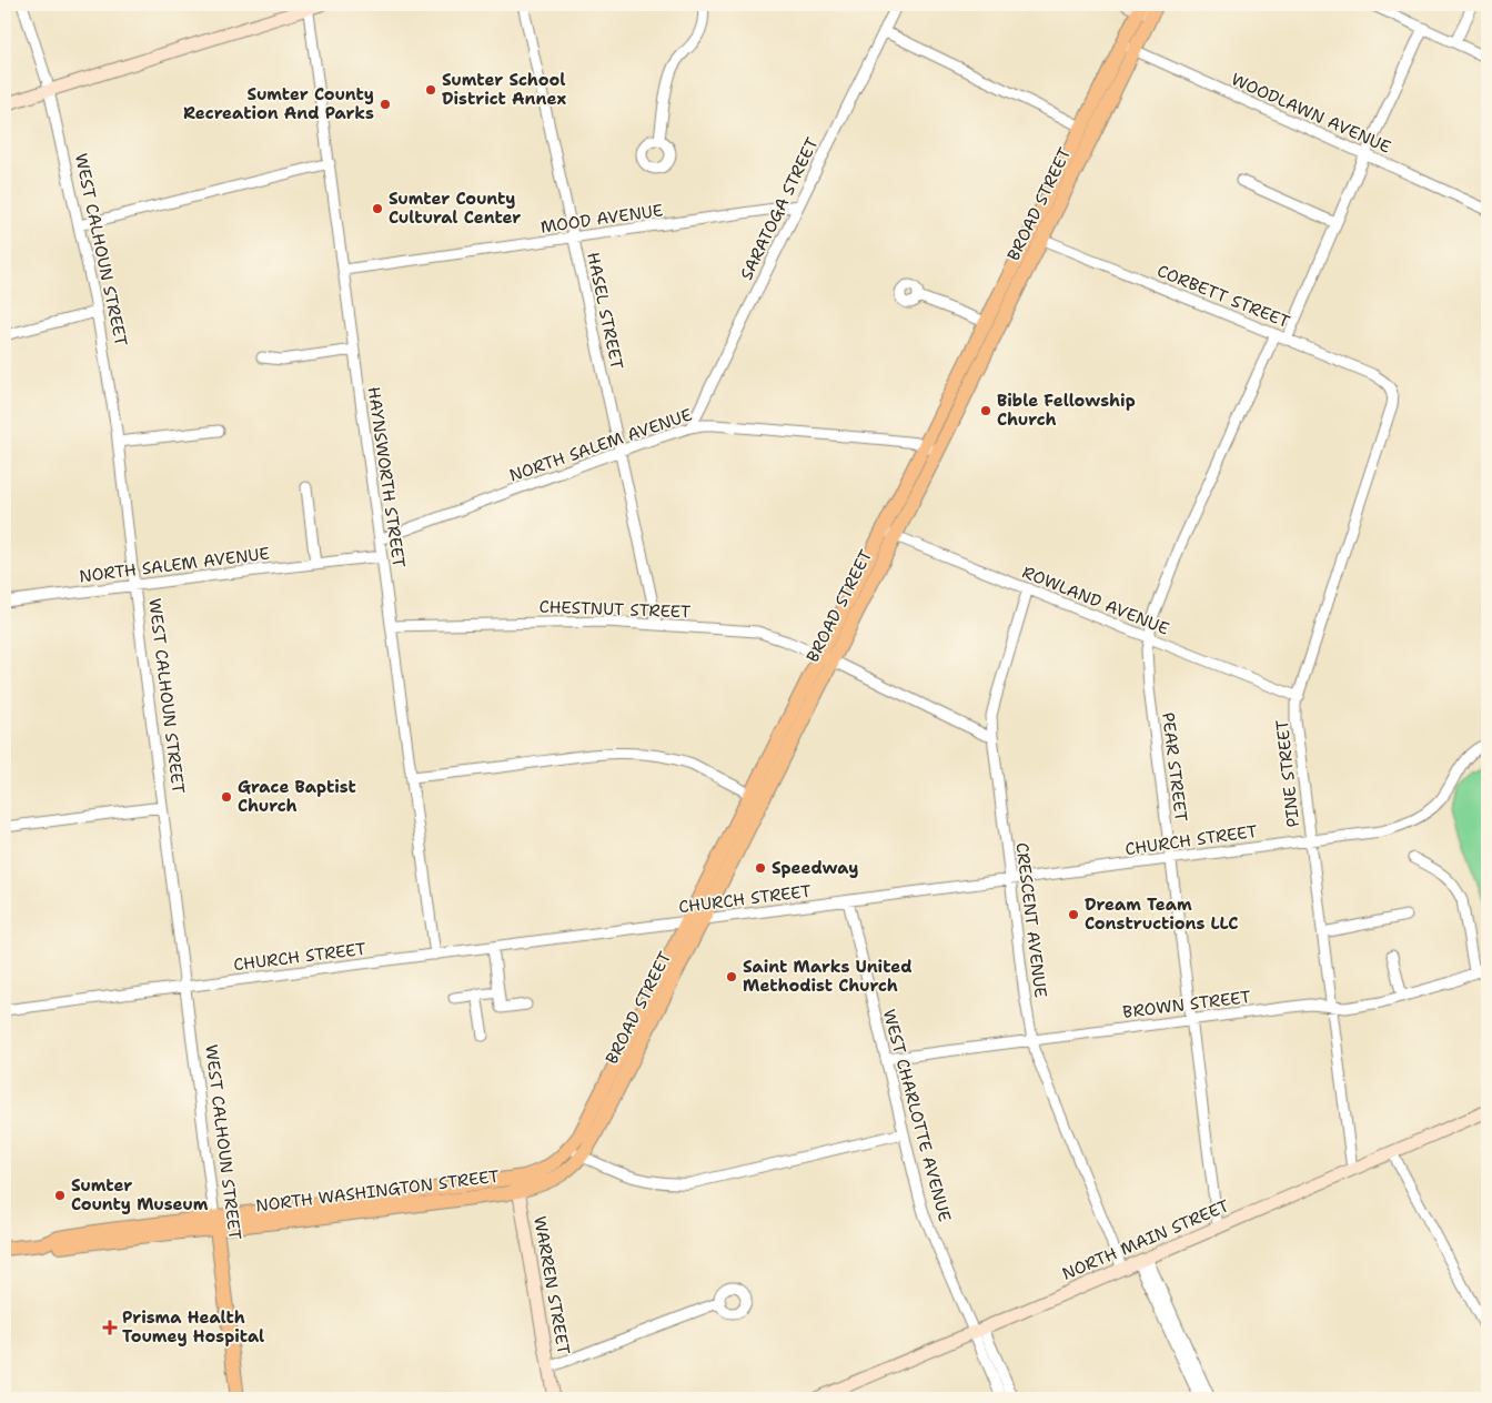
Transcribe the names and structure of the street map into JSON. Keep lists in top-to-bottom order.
{
  "streets": {
    "main road": [
      "BROAD STREET",
      "WEST CALHOUN STREET",
      "NORTH WASHINGTON STREET",
      "NORTH MAIN STREET",
      "WARREN STREET"
    ],
    "street": [
      "WOODLAWN AVENUE",
      "SARATOGA STREET",
      "MOOD AVENUE",
      "CORBETT STREET",
      "HASEL STREET",
      "NORTH SALEM AVENUE",
      "HAYNSWORTH STREET",
      "ROWLAND AVENUE",
      "CHESTNUT STREET",
      "PEAR STREET",
      "PINE STREET",
      "CHURCH STREET",
      "CRESCENT AVENUE",
      "BROWN STREET",
      "WEST CHARLOTTE AVENUE"
    ]
  },
  "crossings": [
    ["WOODLAWN AVENUE", "BROAD STREET"],
    ["BROAD STREET", "CORBETT STREET"],
    ["BROAD STREET", "NORTH SALEM AVENUE"],
    ["BROAD STREET", "ROWLAND AVENUE"],
    ["BROAD STREET", "CHESTNUT STREET"],
    ["BROAD STREET", "CHURCH STREET"],
    ["BROAD STREET", "NORTH WASHINGTON STREET"],
    ["BROAD STREET", "WARREN STREET"],
    ["SARATOGA STREET", "MOOD AVENUE"],
    ["SARATOGA STREET", "NORTH SALEM AVENUE"],
    ["MOOD AVENUE", "HASEL STREET"],
    ["MOOD AVENUE", "HAYNSWORTH STREET"],
    ["WEST CALHOUN STREET", "NORTH SALEM AVENUE"],
    ["WEST CALHOUN STREET", "CHURCH STREET"],
    ["WEST CALHOUN STREET", "NORTH WASHINGTON STREET"],
    ["CORBETT STREET", "PEAR STREET"],
    ["CORBETT STREET", "PINE STREET"],
    ["HASEL STREET", "NORTH SALEM AVENUE"],
    ["HASEL STREET", "CHESTNUT STREET"],
    ["NORTH SALEM AVENUE", "HAYNSWORTH STREET"],
    ["HAYNSWORTH STREET", "CHESTNUT STREET"],
    ["HAYNSWORTH STREET", "CHURCH STREET"],
    ["ROWLAND AVENUE", "PEAR STREET"],
    ["ROWLAND AVENUE", "PINE STREET"],
    ["ROWLAND AVENUE", "CRESCENT AVENUE"],
    ["PEAR STREET", "CHURCH STREET"],
    ["PEAR STREET", "BROWN STREET"],
    ["PEAR STREET", "NORTH MAIN STREET"],
    ["PINE STREET", "CHURCH STREET"],
    ["PINE STREET", "BROWN STREET"],
    ["PINE STREET", "NORTH MAIN STREET"],
    ["CHURCH STREET", "CRESCENT AVENUE"],
    ["CHURCH STREET", "WEST CHARLOTTE AVENUE"],
    ["CRESCENT AVENUE", "BROWN STREET"],
    ["CRESCENT AVENUE", "NORTH MAIN STREET"],
    ["BROWN STREET", "WEST CHARLOTTE AVENUE"],
    ["WEST CHARLOTTE AVENUE", "NORTH MAIN STREET"],
    ["NORTH WASHINGTON STREET", "WARREN STREET"]
  ],
  "places": {
    "other": [
      "Sumter School District Annex",
      "Sumter County Recreation And Parks",
      "Sumter County Cultural Center",
      "Bible Fellowship Church",
      "Grace Baptist Church",
      "Speedway",
      "Dream Team Constructions LLC",
      "Saint Marks United Methodist Church",
      "Sumter County Museum"
    ],
    "health": ["Prisma Health Toumey Hospital"]
  }
}
